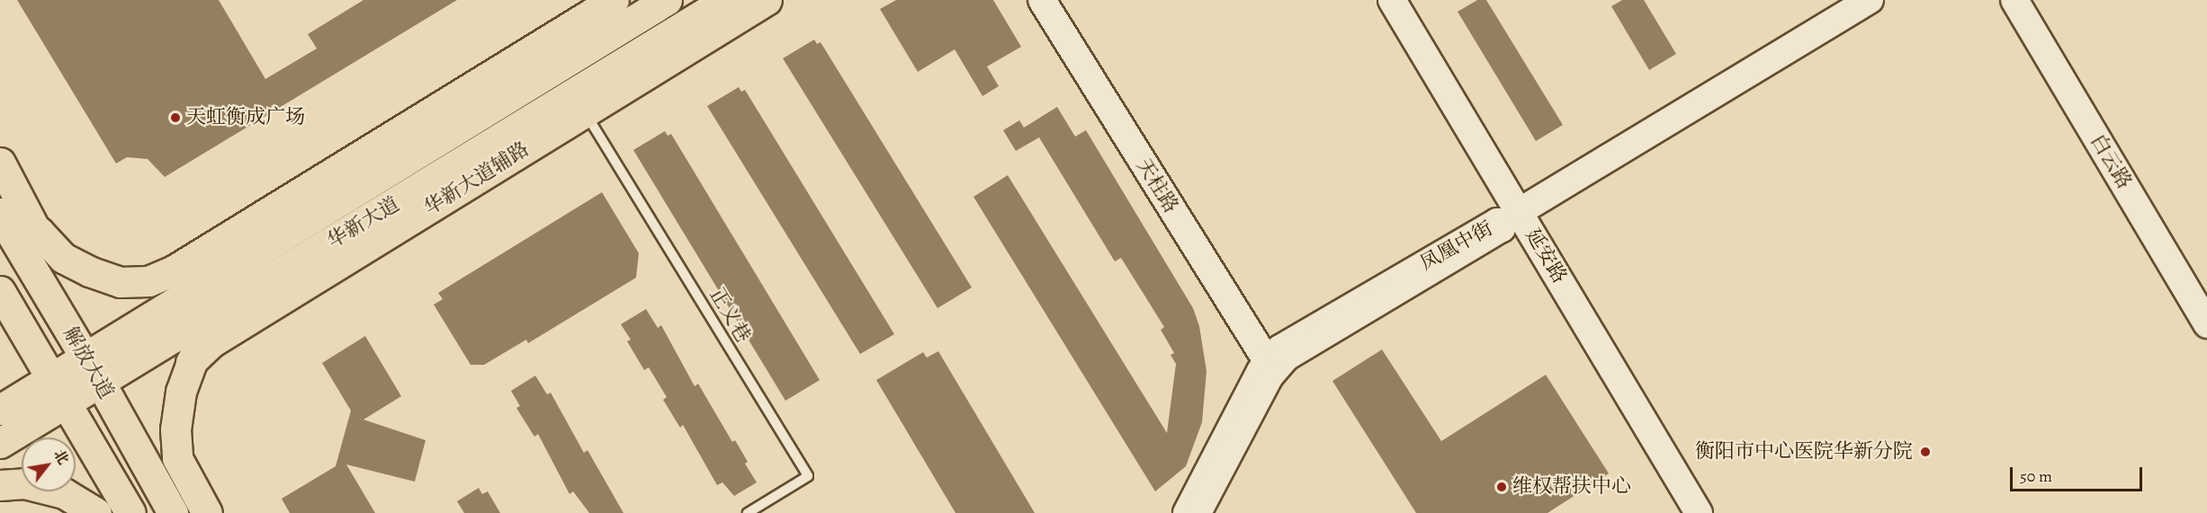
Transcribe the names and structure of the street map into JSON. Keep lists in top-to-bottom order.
{
  "streets": {
    "main road": ["华新大道辅路", "华新大道", "解放大道"],
    "street": [
      "白云路",
      "天柱路",
      "凤凰中街",
      "延安路"
    ],
    "lane": ["正义巷"]
  },
  "crossings": [
    ["华新大道辅路", "华新大道"],
    ["华新大道辅路", "正义巷"],
    ["天柱路", "凤凰中街"],
    ["华新大道", "解放大道"],
    ["凤凰中街", "延安路"]
  ],
  "places": ["天虹衡成广场", "衡阳市中心医院华新分院", "维权帮扶中心"],
  "scale_bar": "50 m",
  "north": "top right"
}
